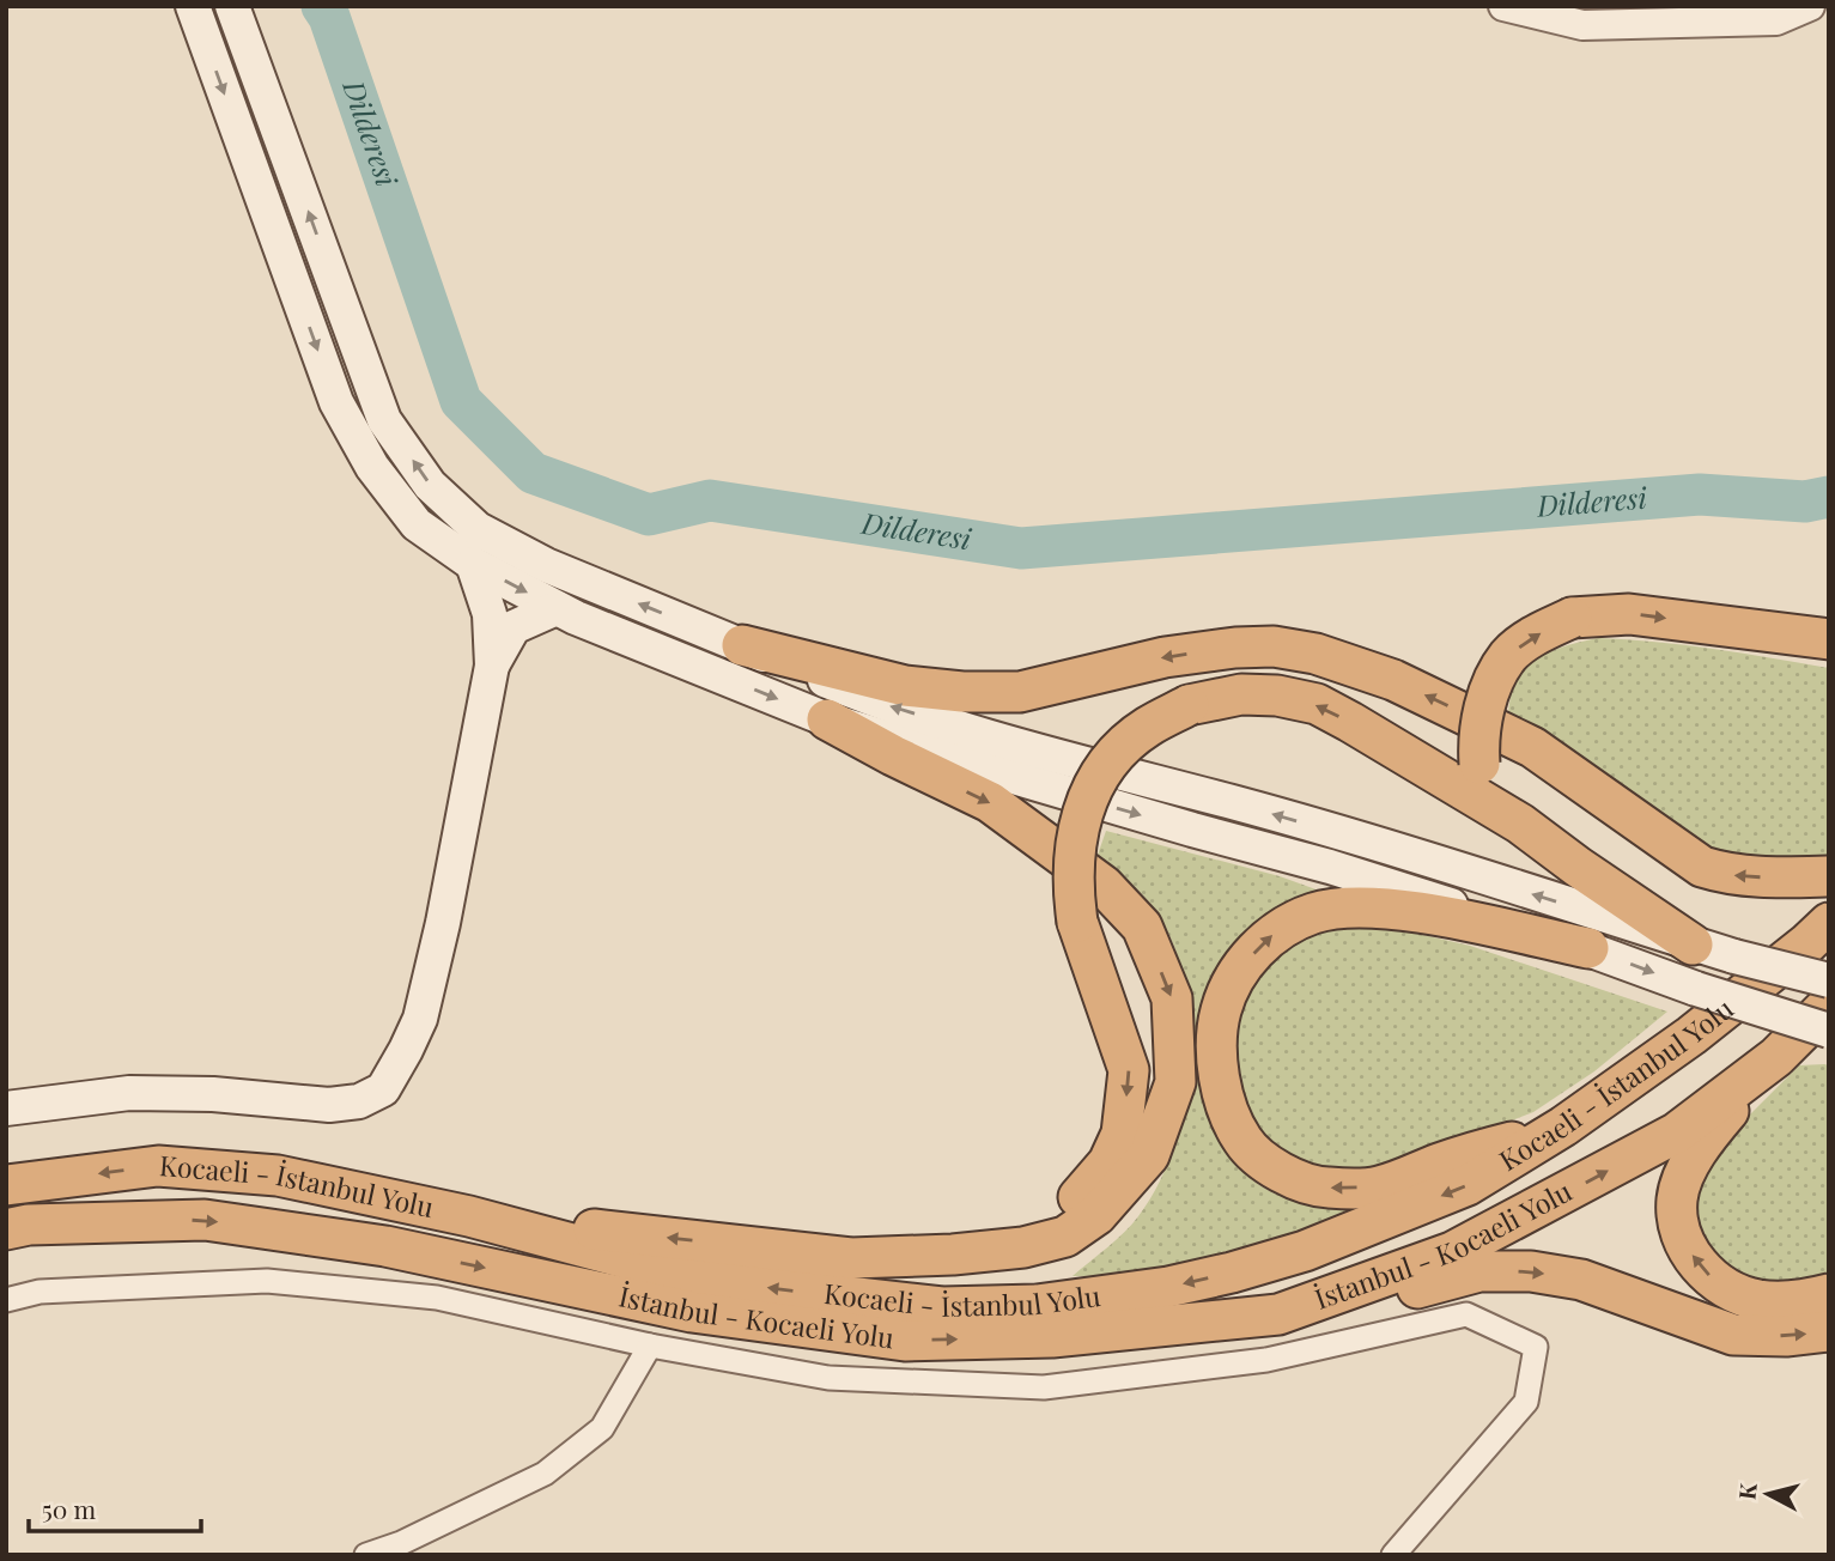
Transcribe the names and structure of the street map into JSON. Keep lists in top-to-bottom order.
{
  "streets": {
    "highway": ["Kocaeli - İstanbul Yolu", "İstanbul - Kocaeli Yolu"]
  },
  "water": ["Dilderesi"],
  "scale_bar": "50 m",
  "north": "left"
}
